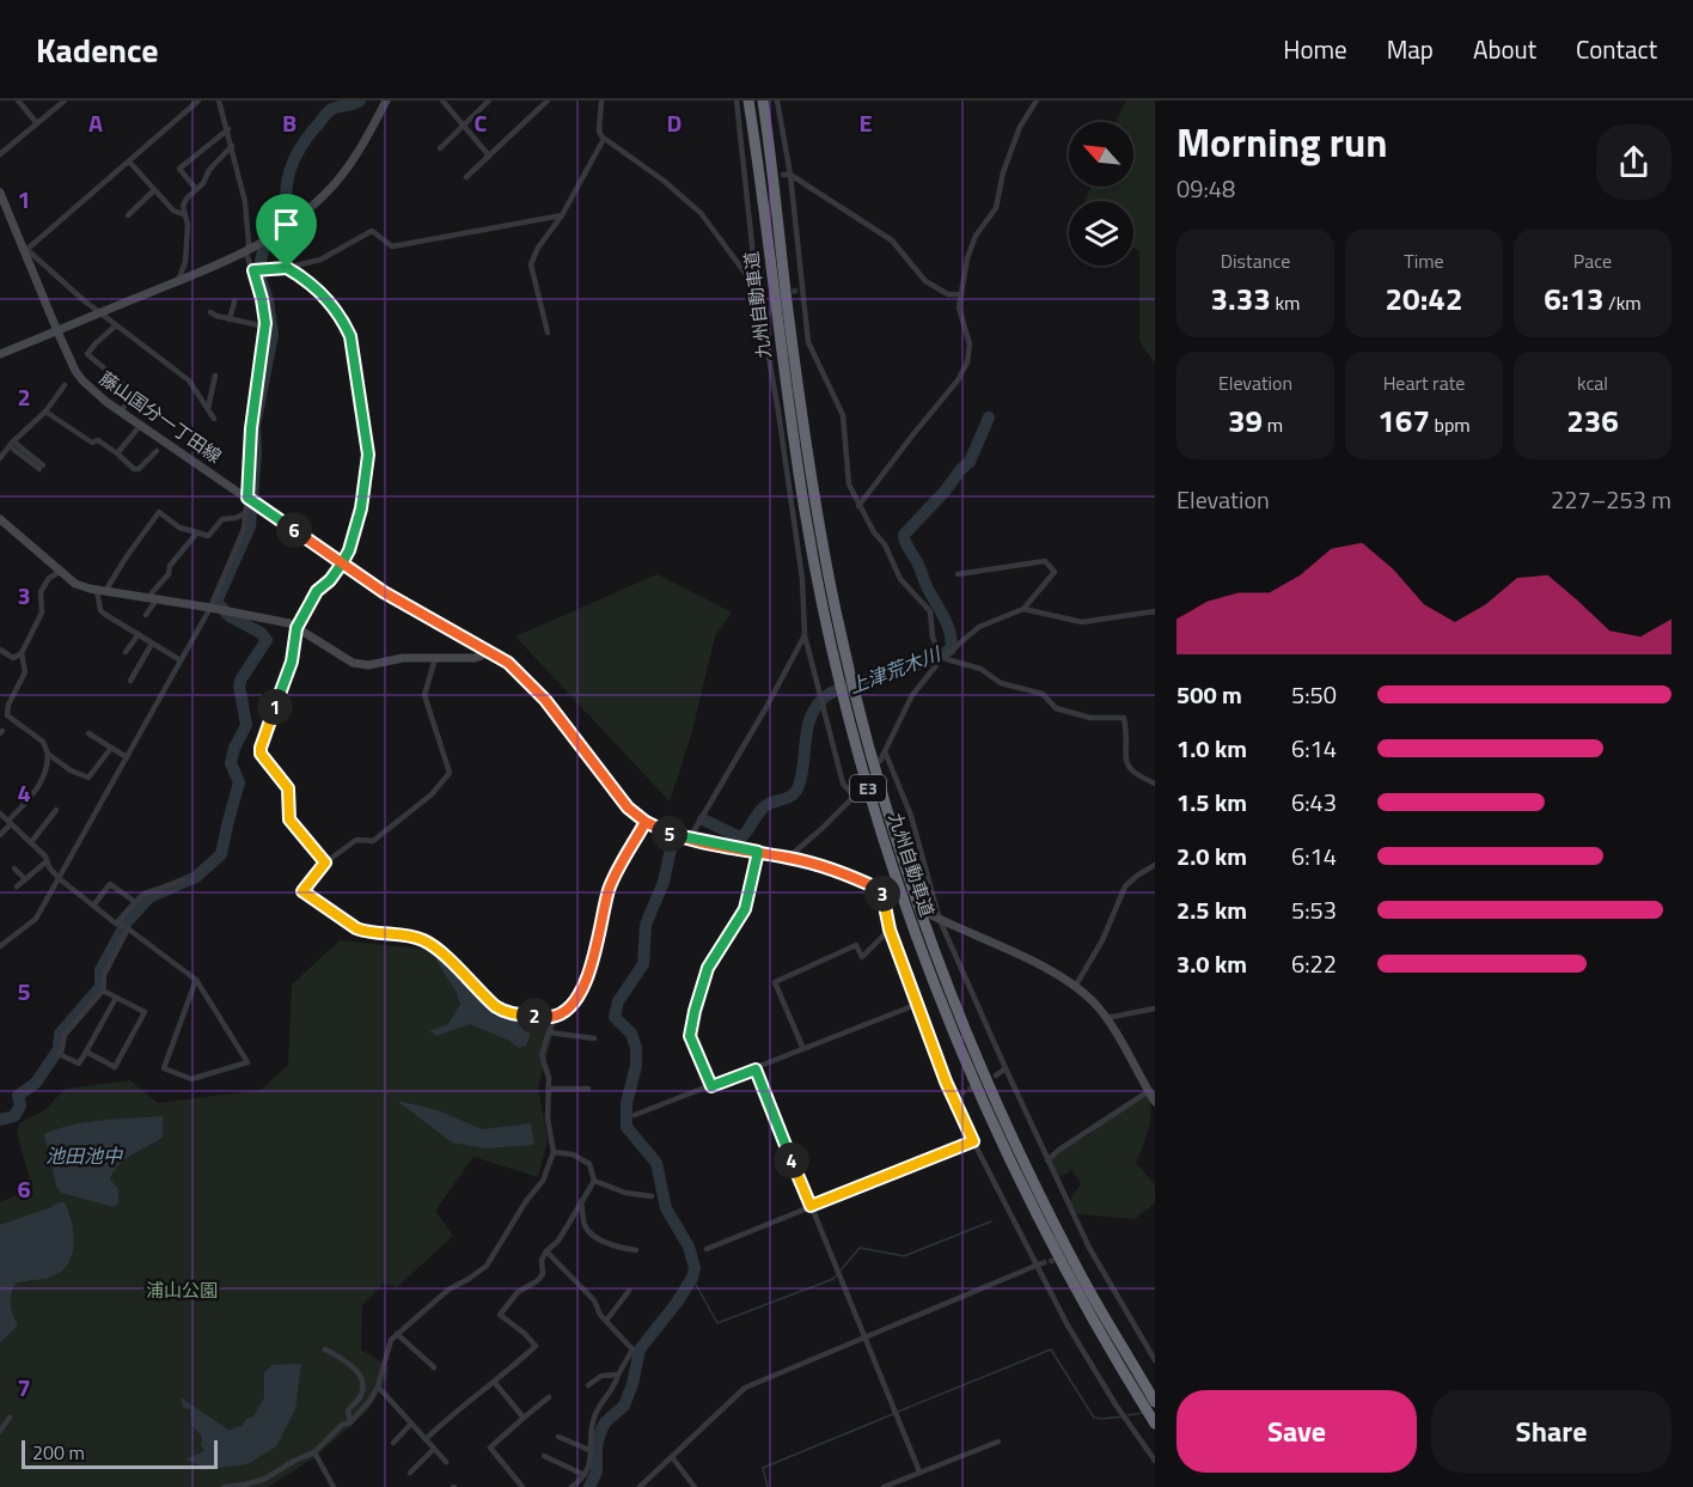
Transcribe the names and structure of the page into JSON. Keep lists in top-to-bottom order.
{
  "streets": {
    "highway": ["九州自動車道", "E3"],
    "main road": ["藤山国分一丁田線"]
  },
  "water": ["上津荒木川", "池田池中"],
  "parks": ["浦山公園"],
  "scale_bar": "200 m",
  "north": "top left",
  "page": {
    "header": "Kadence",
    "nav": [
      "Home",
      "Map",
      "About",
      "Contact"
    ],
    "heading": ["Morning run", "09:48"],
    "stats": [
      ["Distance", "3.33 km"],
      ["Time", "20:42"],
      ["Pace", "6:13 /km"],
      ["Elevation", "39 m"],
      ["Heart rate", "167 bpm"],
      ["kcal", "236"]
    ],
    "chart": ["Elevation", "227–253 m"],
    "pins": [
      "6",
      "1",
      "5",
      "3",
      "2",
      "4"
    ],
    "list": [
      {
        "name": "500 m",
        "note": "5:50"
      },
      {
        "name": "1.0 km",
        "note": "6:14"
      },
      {
        "name": "1.5 km",
        "note": "6:43"
      },
      {
        "name": "2.0 km",
        "note": "6:14"
      },
      {
        "name": "2.5 km",
        "note": "5:53"
      },
      {
        "name": "3.0 km",
        "note": "6:22"
      }
    ],
    "buttons": ["Save", "Share"],
    "scale": "200 m"
  },
  "grid": {
    "columns": [
      "A",
      "B",
      "C",
      "D",
      "E"
    ],
    "rows": [
      "1",
      "2",
      "3",
      "4",
      "5",
      "6",
      "7"
    ]
  }
}
